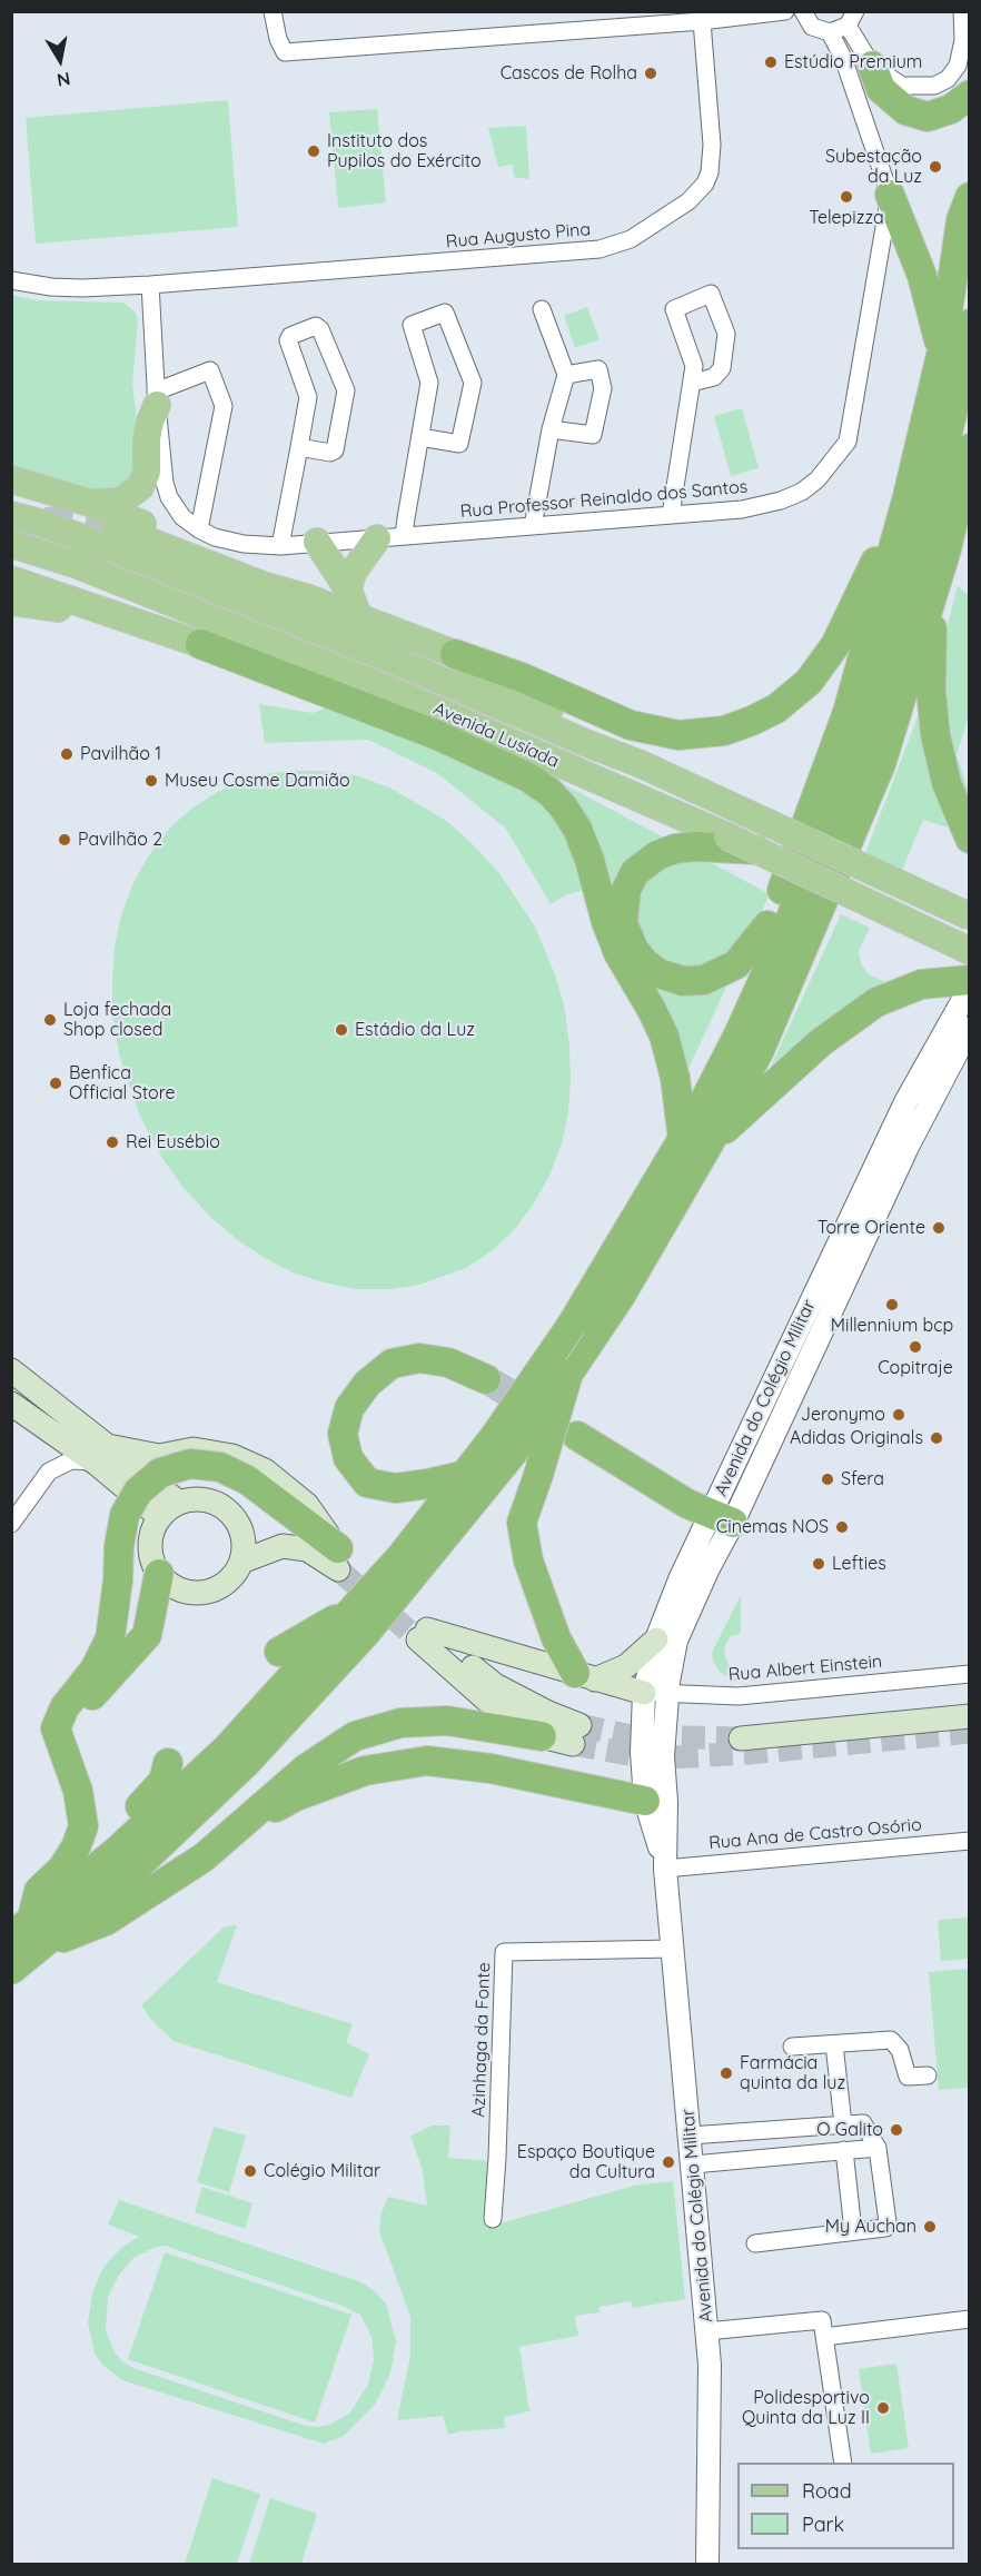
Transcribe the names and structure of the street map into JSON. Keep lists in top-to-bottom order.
{
  "streets": {
    "main road": ["Avenida Lusíada"],
    "street": [
      "Rua Augusto Pina",
      "Rua Professor Reinaldo dos Santos",
      "Avenida do Colégio Militar",
      "Rua Albert Einstein",
      "Rua Ana de Castro Osório",
      "Azinhaga da Fonte"
    ]
  },
  "crossings": [
    ["Rua Augusto Pina", "Rua Professor Reinaldo dos Santos"],
    ["Avenida do Colégio Militar", "Rua Albert Einstein"],
    ["Avenida do Colégio Militar", "Rua Ana de Castro Osório"],
    ["Avenida do Colégio Militar", "Azinhaga da Fonte"]
  ],
  "places": [
    "Estúdio Premium",
    "Cascos de Rolha",
    "Instituto dos Pupilos do Exército",
    "Subestação da Luz",
    "Telepizza",
    "Pavilhão 1",
    "Museu Cosme Damião",
    "Pavilhão 2",
    "Loja fechada Shop closed",
    "Estádio da Luz",
    "Benfica Official Store",
    "Rei Eusébio",
    "Torre Oriente",
    "Millennium bcp",
    "Copitraje",
    "Jeronymo",
    "Adidas Originals",
    "Sfera",
    "Cinemas NOS",
    "Lefties",
    "Farmácia quinta da luz",
    "O Galito",
    "Espaço Boutique da Cultura",
    "Colégio Militar",
    "My Auchan",
    "Polidesportivo Quinta da Luz II"
  ],
  "legend": ["Road", "Park"],
  "north": "bottom"
}
